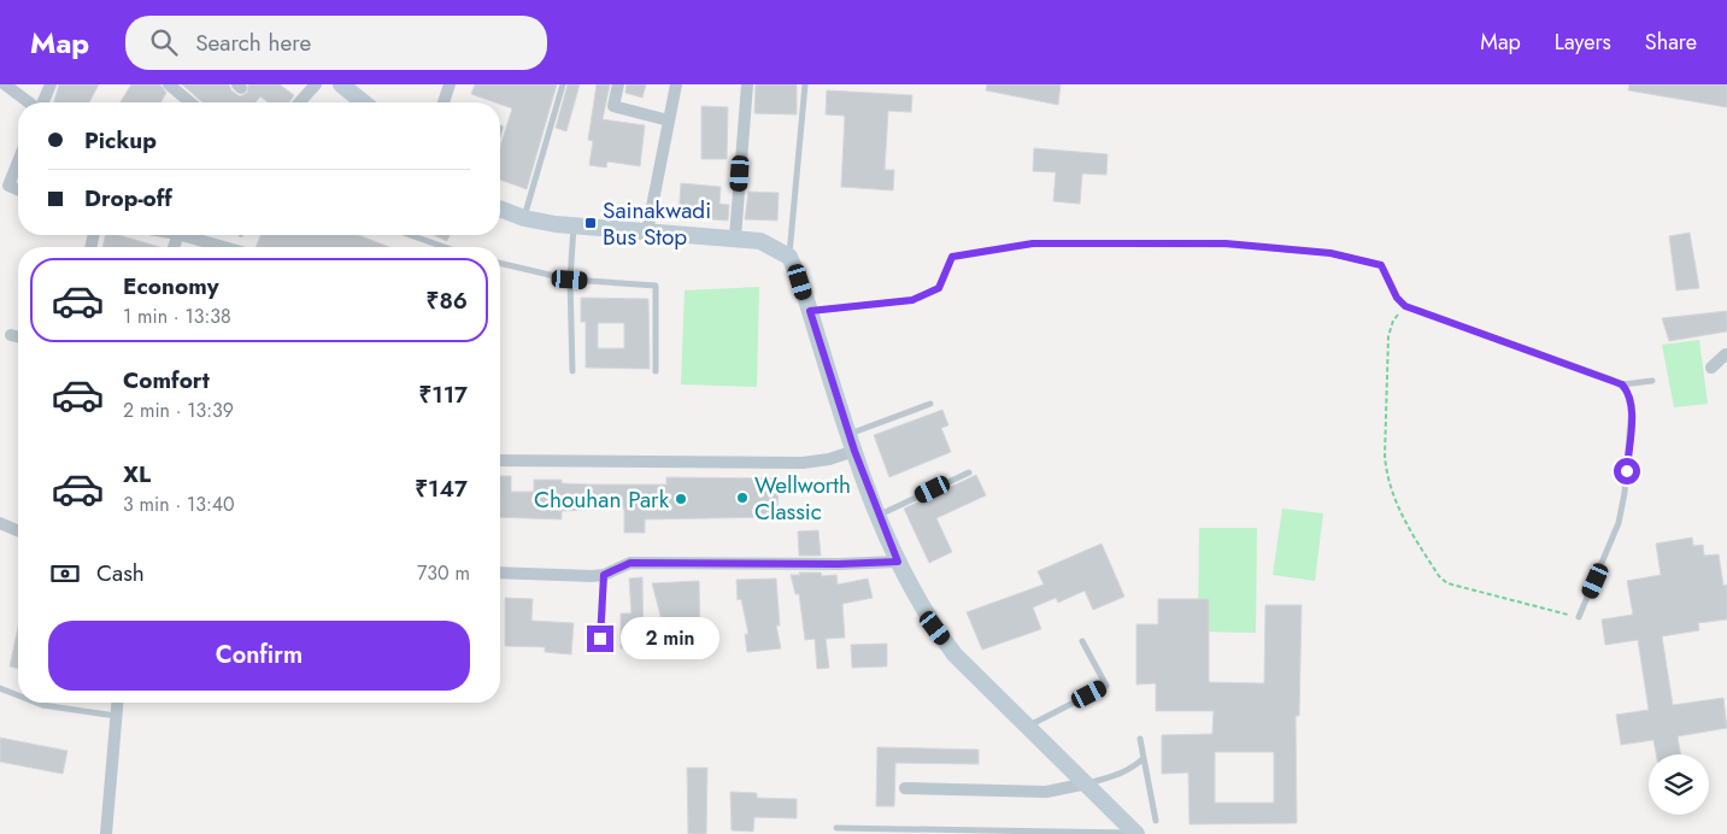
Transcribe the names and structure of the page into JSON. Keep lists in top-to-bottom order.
{
  "places": {
    "transit": ["Sainakwadi Bus Stop"],
    "other": ["Wellworth Classic", "Chouhan Park"]
  },
  "page": {
    "header": "Map",
    "search": "Search here",
    "nav": ["Map", "Layers", "Share"],
    "banner": ["Pickup", "Drop-off"],
    "list": [
      {
        "name": "Economy",
        "note": "1 min · 13:38",
        "value": "₹86"
      },
      {
        "name": "Comfort",
        "note": "2 min · 13:39",
        "value": "₹117"
      },
      {
        "name": "XL",
        "note": "3 min · 13:40",
        "value": "₹147"
      }
    ],
    "pay": ["Cash", "730 m"],
    "buttons": "Confirm",
    "bubble": "2 min"
  }
}
